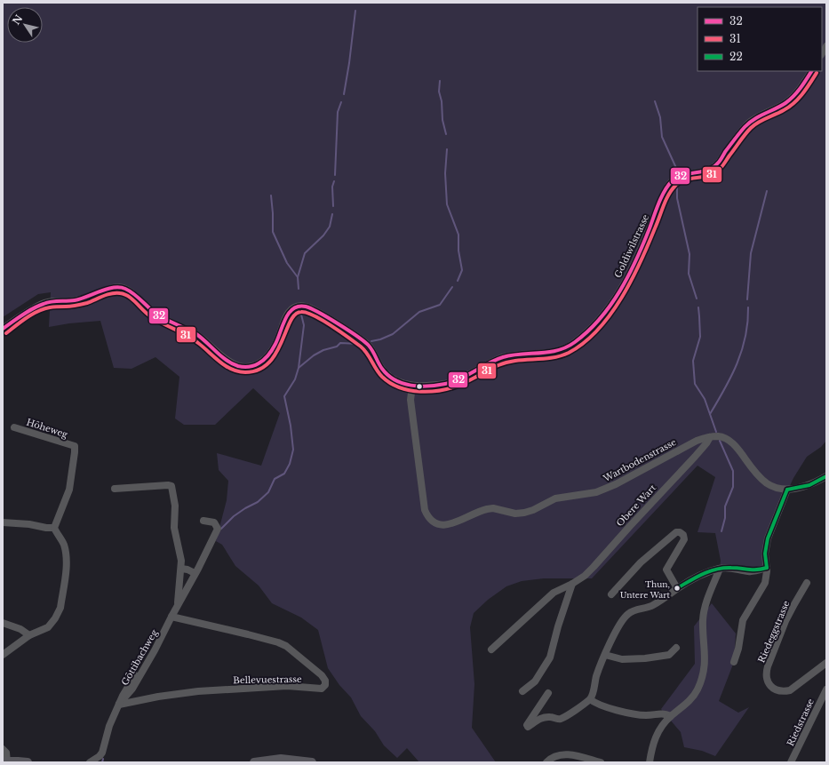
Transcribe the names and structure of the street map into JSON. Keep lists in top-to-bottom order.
{
  "streets": {
    "street": [
      "Goldiwilstrasse",
      "Höheweg",
      "Wartbodenstrasse",
      "Obere Wart",
      "Riedeggstrasse",
      "Göttibachweg",
      "Bellevuestrasse",
      "Riedstrasse"
    ]
  },
  "crossings": [
    ["Goldiwilstrasse", "Wartbodenstrasse"],
    ["Wartbodenstrasse", "Obere Wart"],
    ["Göttibachweg", "Bellevuestrasse"]
  ],
  "places": ["Thun, Untere Wart"],
  "lines": ["transit line 32", "transit line 31", "transit line 22"],
  "legend": ["32", "31", "22"],
  "north": "top left"
}
